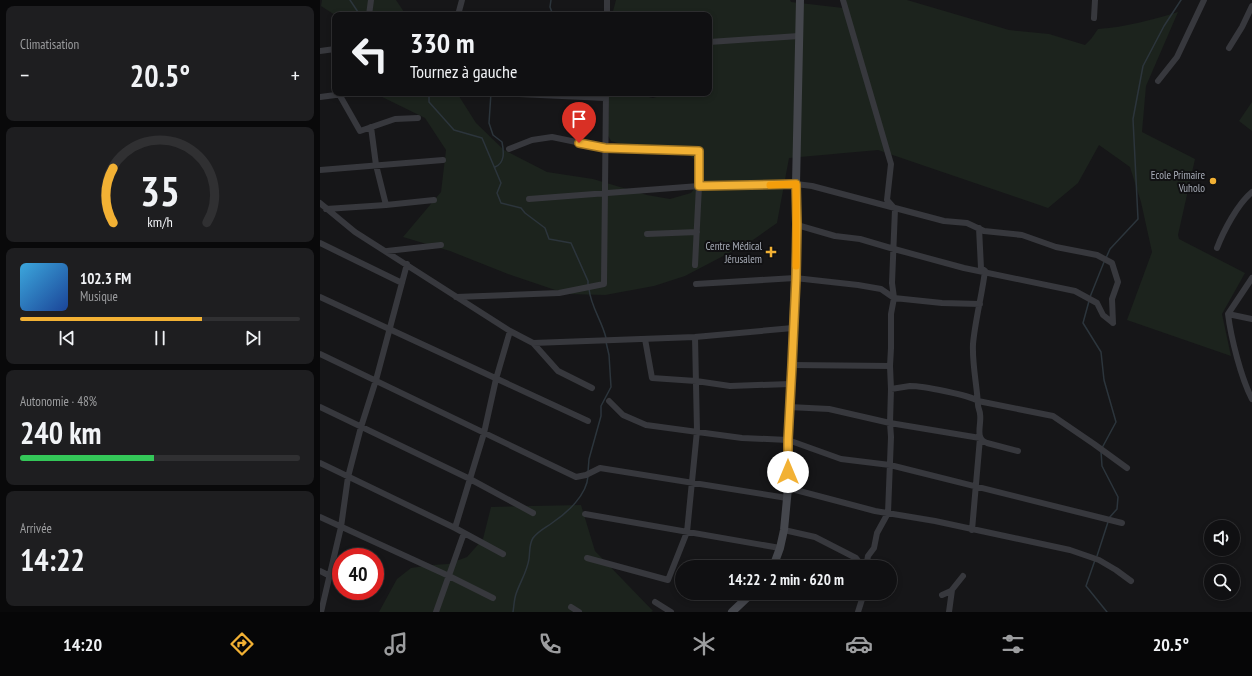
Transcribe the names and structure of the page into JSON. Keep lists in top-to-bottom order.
{
  "places": {
    "other": ["Ecole Primaire Vuholo"],
    "health": ["Centre Médical Jérusalem"]
  },
  "page": {
    "tile": [
      "Climatisation",
      ["Autonomie · 48%", "240 km"],
      ["Arrivée", "14:22"]
    ],
    "turn": ["330 m", "Tournez à gauche"],
    "heat": ["−", "20.5°", "+"],
    "song": ["102.3 FM", "Musique"],
    "limit": "40",
    "trip": "14:22 · 2 min · 620 m",
    "tabs": ["14:20", "20.5°"],
    "gauge": ["35", "km/h"]
  }
}
